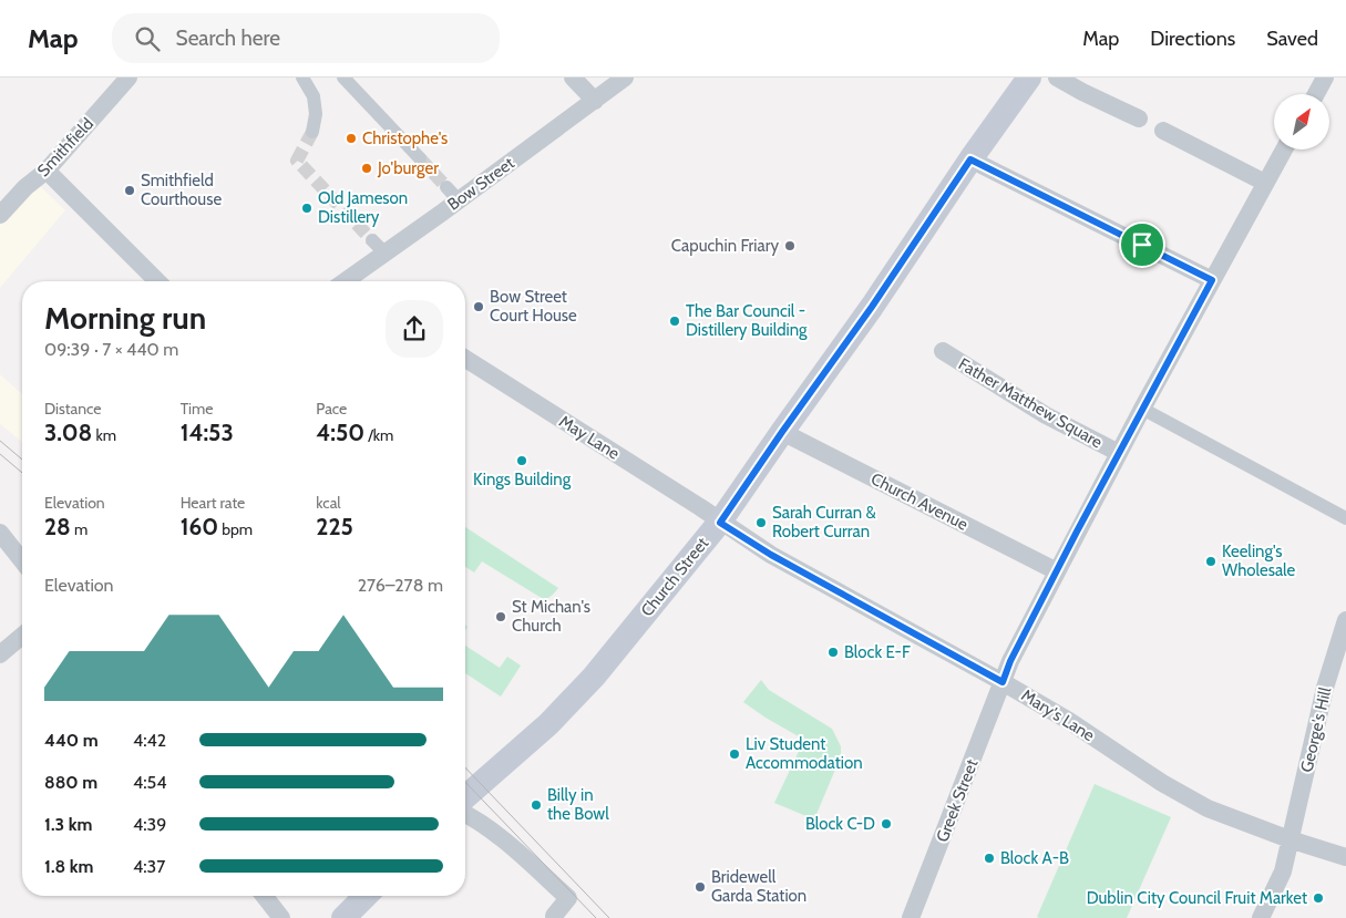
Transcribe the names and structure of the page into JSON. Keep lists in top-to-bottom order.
{
  "streets": {
    "main road": ["Church Street"],
    "street": [
      "Smithfield",
      "Bow Street",
      "Father Matthew Square",
      "May Lane",
      "Church Avenue",
      "Mary's Lane",
      "George's Hill",
      "Greek Street"
    ]
  },
  "crossings": [
    ["Father Matthew Square", "Greek Street"],
    ["May Lane", "Church Street"],
    ["May Lane", "Mary's Lane"],
    ["Church Avenue", "Church Street"],
    ["Church Avenue", "Greek Street"],
    ["Church Street", "Mary's Lane"],
    ["Mary's Lane", "George's Hill"],
    ["Mary's Lane", "Greek Street"]
  ],
  "places": [
    "Christophe's",
    "Jo'burger",
    "Smithfield Courthouse",
    "Old Jameson Distillery",
    "Capuchin Friary",
    "Bow Street Court House",
    "The Bar Council - Distillery Building",
    "Kings Building",
    "Sarah Curran & Robert Curran",
    "Keeling's Wholesale",
    "St Michan's Church",
    "Block E-F",
    "Liv Student Accommodation",
    "Billy in the Bowl",
    "Block C-D",
    "Block A-B",
    "Bridewell Garda Station",
    "Dublin City Council Fruit Market"
  ],
  "north": "top right",
  "page": {
    "header": "Map",
    "search": "Search here",
    "nav": ["Map", "Directions", "Saved"],
    "heading": ["Morning run", "09:39 · 7 × 440 m"],
    "stats": [
      ["Distance", "3.08 km"],
      ["Time", "14:53"],
      ["Pace", "4:50 /km"],
      ["Elevation", "28 m"],
      ["Heart rate", "160 bpm"],
      ["kcal", "225"]
    ],
    "chart": ["Elevation", "276–278 m"],
    "list": [
      {
        "name": "440 m",
        "note": "4:42"
      },
      {
        "name": "880 m",
        "note": "4:54"
      },
      {
        "name": "1.3 km",
        "note": "4:39"
      },
      {
        "name": "1.8 km",
        "note": "4:37"
      }
    ]
  }
}
